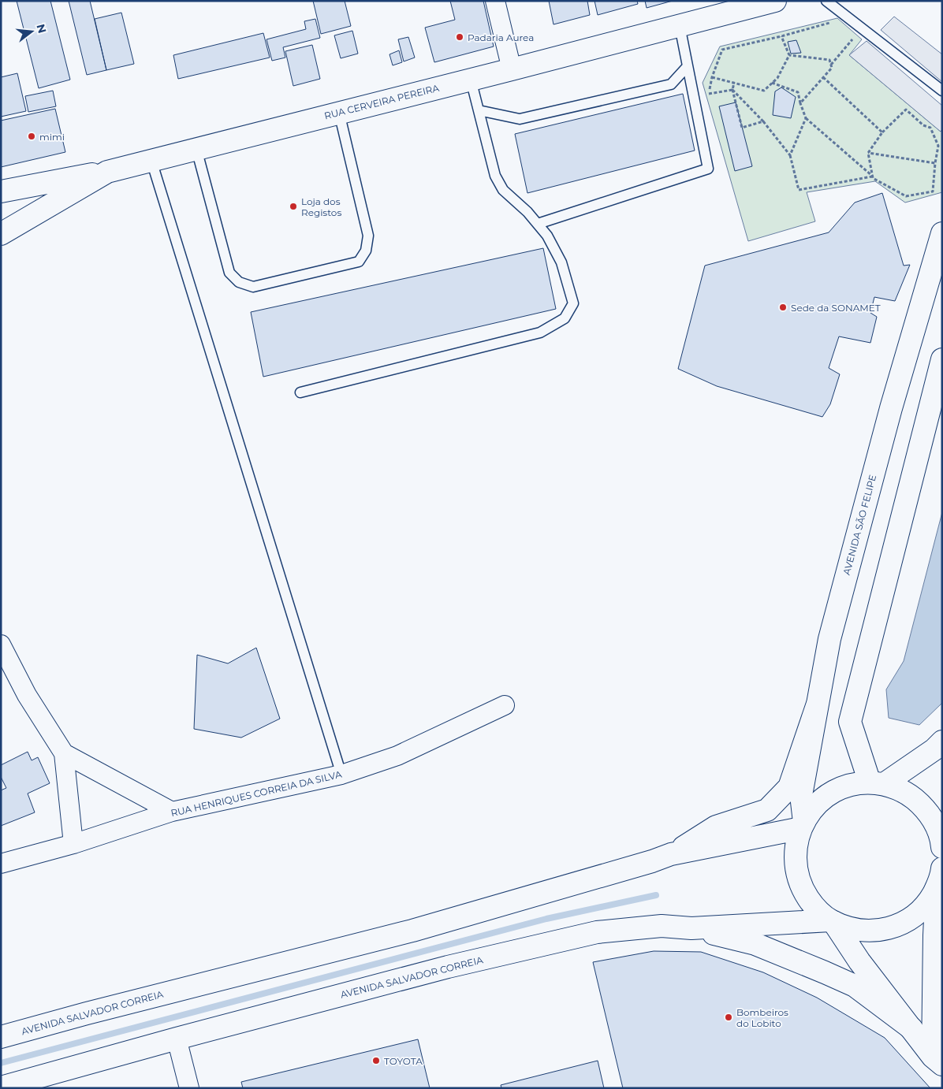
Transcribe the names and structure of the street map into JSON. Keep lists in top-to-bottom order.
{
  "streets": {
    "main road": ["RUA CERVEIRA PEREIRA", "AVENIDA SÃO FELIPE", "AVENIDA SALVADOR CORREIA"],
    "street": ["RUA HENRIQUES CORREIA DA SILVA"]
  },
  "crossings": [
    ["AVENIDA SÃO FELIPE", "AVENIDA SALVADOR CORREIA"]
  ],
  "places": [
    "Padaria Aurea",
    "mimi",
    "Loja dos Registos",
    "Sede da SONAMET",
    "Bombeiros do Lobito",
    "TOYOTA"
  ],
  "north": "right"
}
